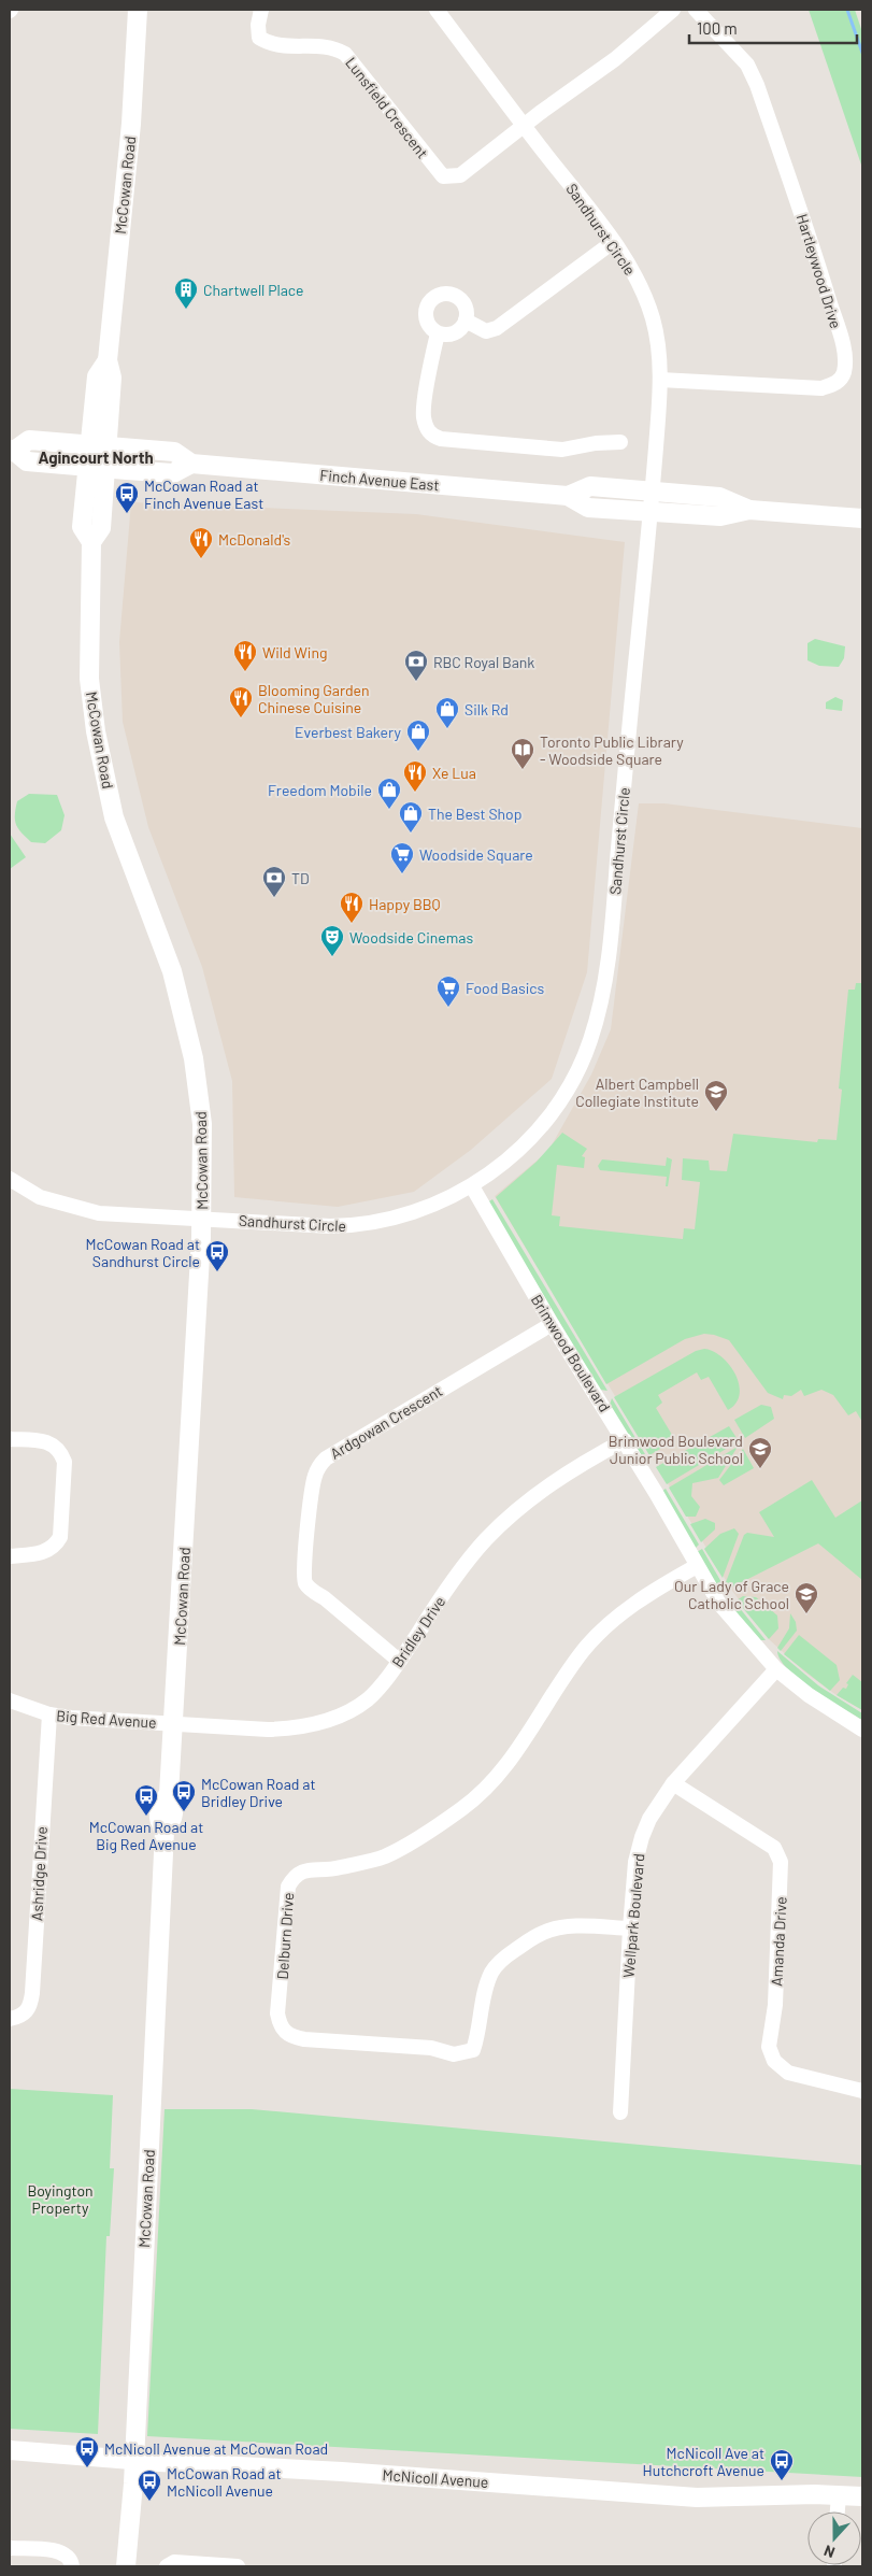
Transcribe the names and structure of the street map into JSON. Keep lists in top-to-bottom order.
{
  "streets": {
    "main road": ["McCowan Road", "Finch Avenue East", "McNicoll Avenue"],
    "street": [
      "Lunsfield Crescent",
      "Sandhurst Circle",
      "Hartleywood Drive",
      "Brimwood Boulevard",
      "Ardgowan Crescent",
      "Bridley Drive",
      "Big Red Avenue",
      "Ashridge Drive",
      "Wellpark Boulevard",
      "Delburn Drive",
      "Amanda Drive"
    ]
  },
  "crossings": [
    ["Lunsfield Crescent", "Sandhurst Circle"],
    ["McCowan Road", "Sandhurst Circle"],
    ["McCowan Road", "Finch Avenue East"],
    ["McCowan Road", "Bridley Drive"],
    ["McCowan Road", "Big Red Avenue"],
    ["McCowan Road", "McNicoll Avenue"],
    ["Sandhurst Circle", "Hartleywood Drive"],
    ["Sandhurst Circle", "Finch Avenue East"],
    ["Sandhurst Circle", "Brimwood Boulevard"],
    ["Brimwood Boulevard", "Ardgowan Crescent"],
    ["Brimwood Boulevard", "Bridley Drive"],
    ["Brimwood Boulevard", "Wellpark Boulevard"],
    ["Brimwood Boulevard", "Delburn Drive"],
    ["Ardgowan Crescent", "Bridley Drive"],
    ["Bridley Drive", "Big Red Avenue"],
    ["Big Red Avenue", "Ashridge Drive"],
    ["Wellpark Boulevard", "Delburn Drive"],
    ["Wellpark Boulevard", "Amanda Drive"]
  ],
  "districts": ["Agincourt North"],
  "parks": ["Boyington Property"],
  "places": {
    "building": ["Chartwell Place"],
    "bus stop": [
      "McCowan Road at Finch Avenue East",
      "McCowan Road at Sandhurst Circle",
      "McCowan Road at Bridley Drive",
      "McCowan Road at Big Red Avenue",
      "McNicoll Avenue at McCowan Road",
      "McNicoll Ave at Hutchcroft Avenue",
      "McCowan Road at McNicoll Avenue"
    ],
    "restaurant": [
      "McDonald's",
      "Wild Wing",
      "Blooming Garden Chinese Cuisine",
      "Xe Lua",
      "Happy BBQ"
    ],
    "bank": ["RBC Royal Bank", "TD"],
    "shop": [
      "Silk Rd",
      "Everbest Bakery",
      "Freedom Mobile",
      "The Best Shop"
    ],
    "library": ["Toronto Public Library - Woodside Square"],
    "supermarket": ["Woodside Square", "Food Basics"],
    "theatre": ["Woodside Cinemas"],
    "school or university": ["Albert Campbell Collegiate Institute", "Brimwood Boulevard Junior Public School", "Our Lady of Grace Catholic School"]
  },
  "scale_bar": "100 m",
  "north": "bottom"
}
